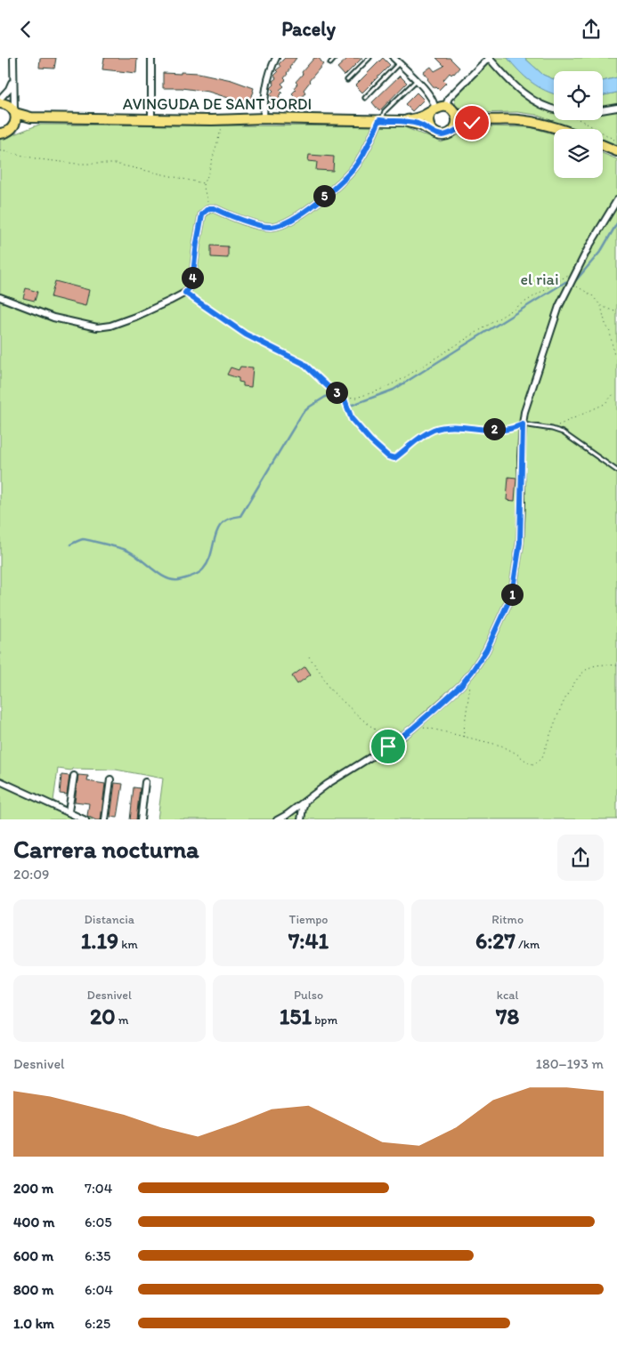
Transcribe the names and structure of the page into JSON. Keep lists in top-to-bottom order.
{
  "streets": {
    "main road": ["AVINGUDA DE SANT JORDI"]
  },
  "parks": ["el riai"],
  "page": {
    "header": "Pacely",
    "pins": [
      "5",
      "4",
      "3",
      "2",
      "1"
    ],
    "heading": ["Carrera nocturna", "20:09"],
    "stats": [
      ["Distancia", "1.19 km"],
      ["Tiempo", "7:41"],
      ["Ritmo", "6:27 /km"],
      ["Desnivel", "20 m"],
      ["Pulso", "151 bpm"],
      ["kcal", "78"]
    ],
    "chart": ["Desnivel", "180–193 m"],
    "list": [
      {
        "name": "200 m",
        "note": "7:04"
      },
      {
        "name": "400 m",
        "note": "6:05"
      },
      {
        "name": "600 m",
        "note": "6:35"
      },
      {
        "name": "800 m",
        "note": "6:04"
      },
      {
        "name": "1.0 km",
        "note": "6:25"
      }
    ]
  }
}
